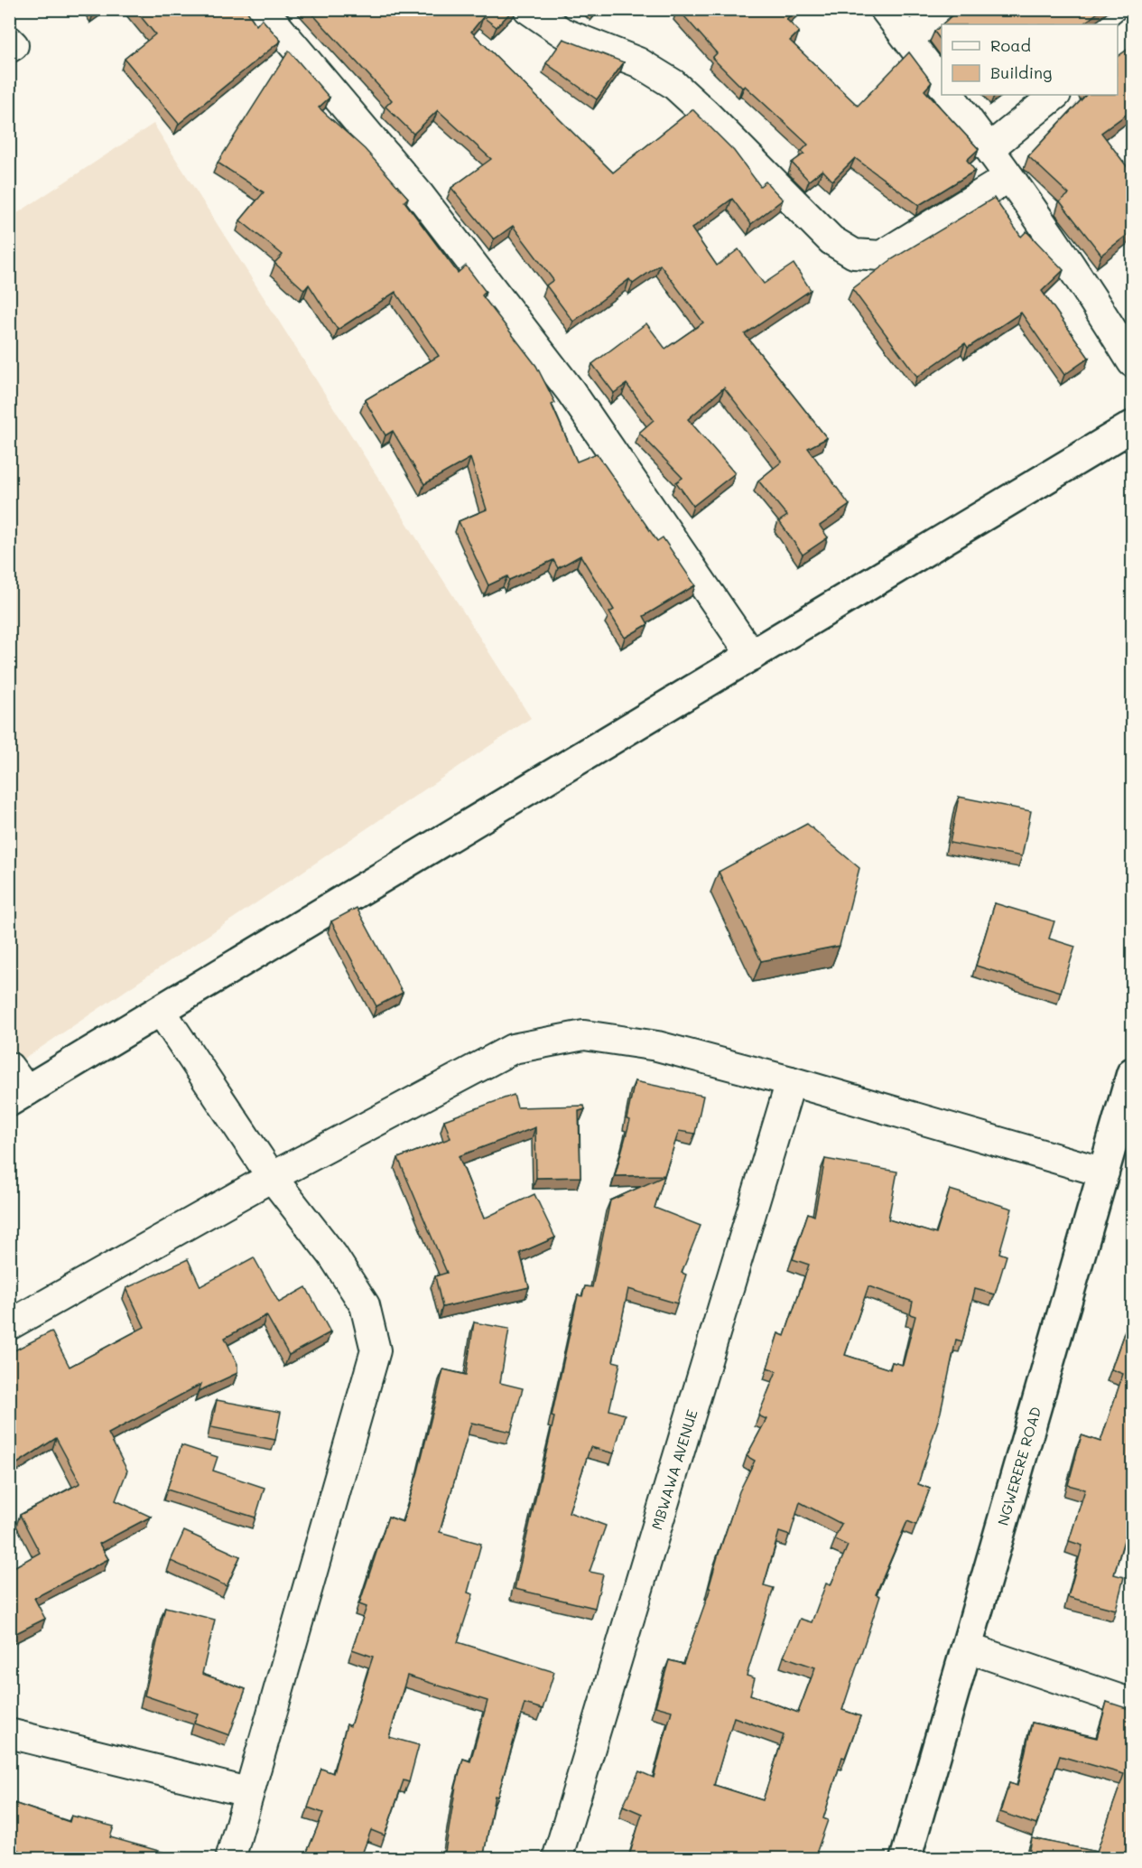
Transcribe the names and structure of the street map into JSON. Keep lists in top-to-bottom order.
{
  "streets": {
    "street": ["NGWERERE ROAD", "MBWAWA AVENUE"]
  },
  "legend": ["Road", "Building"]
}
